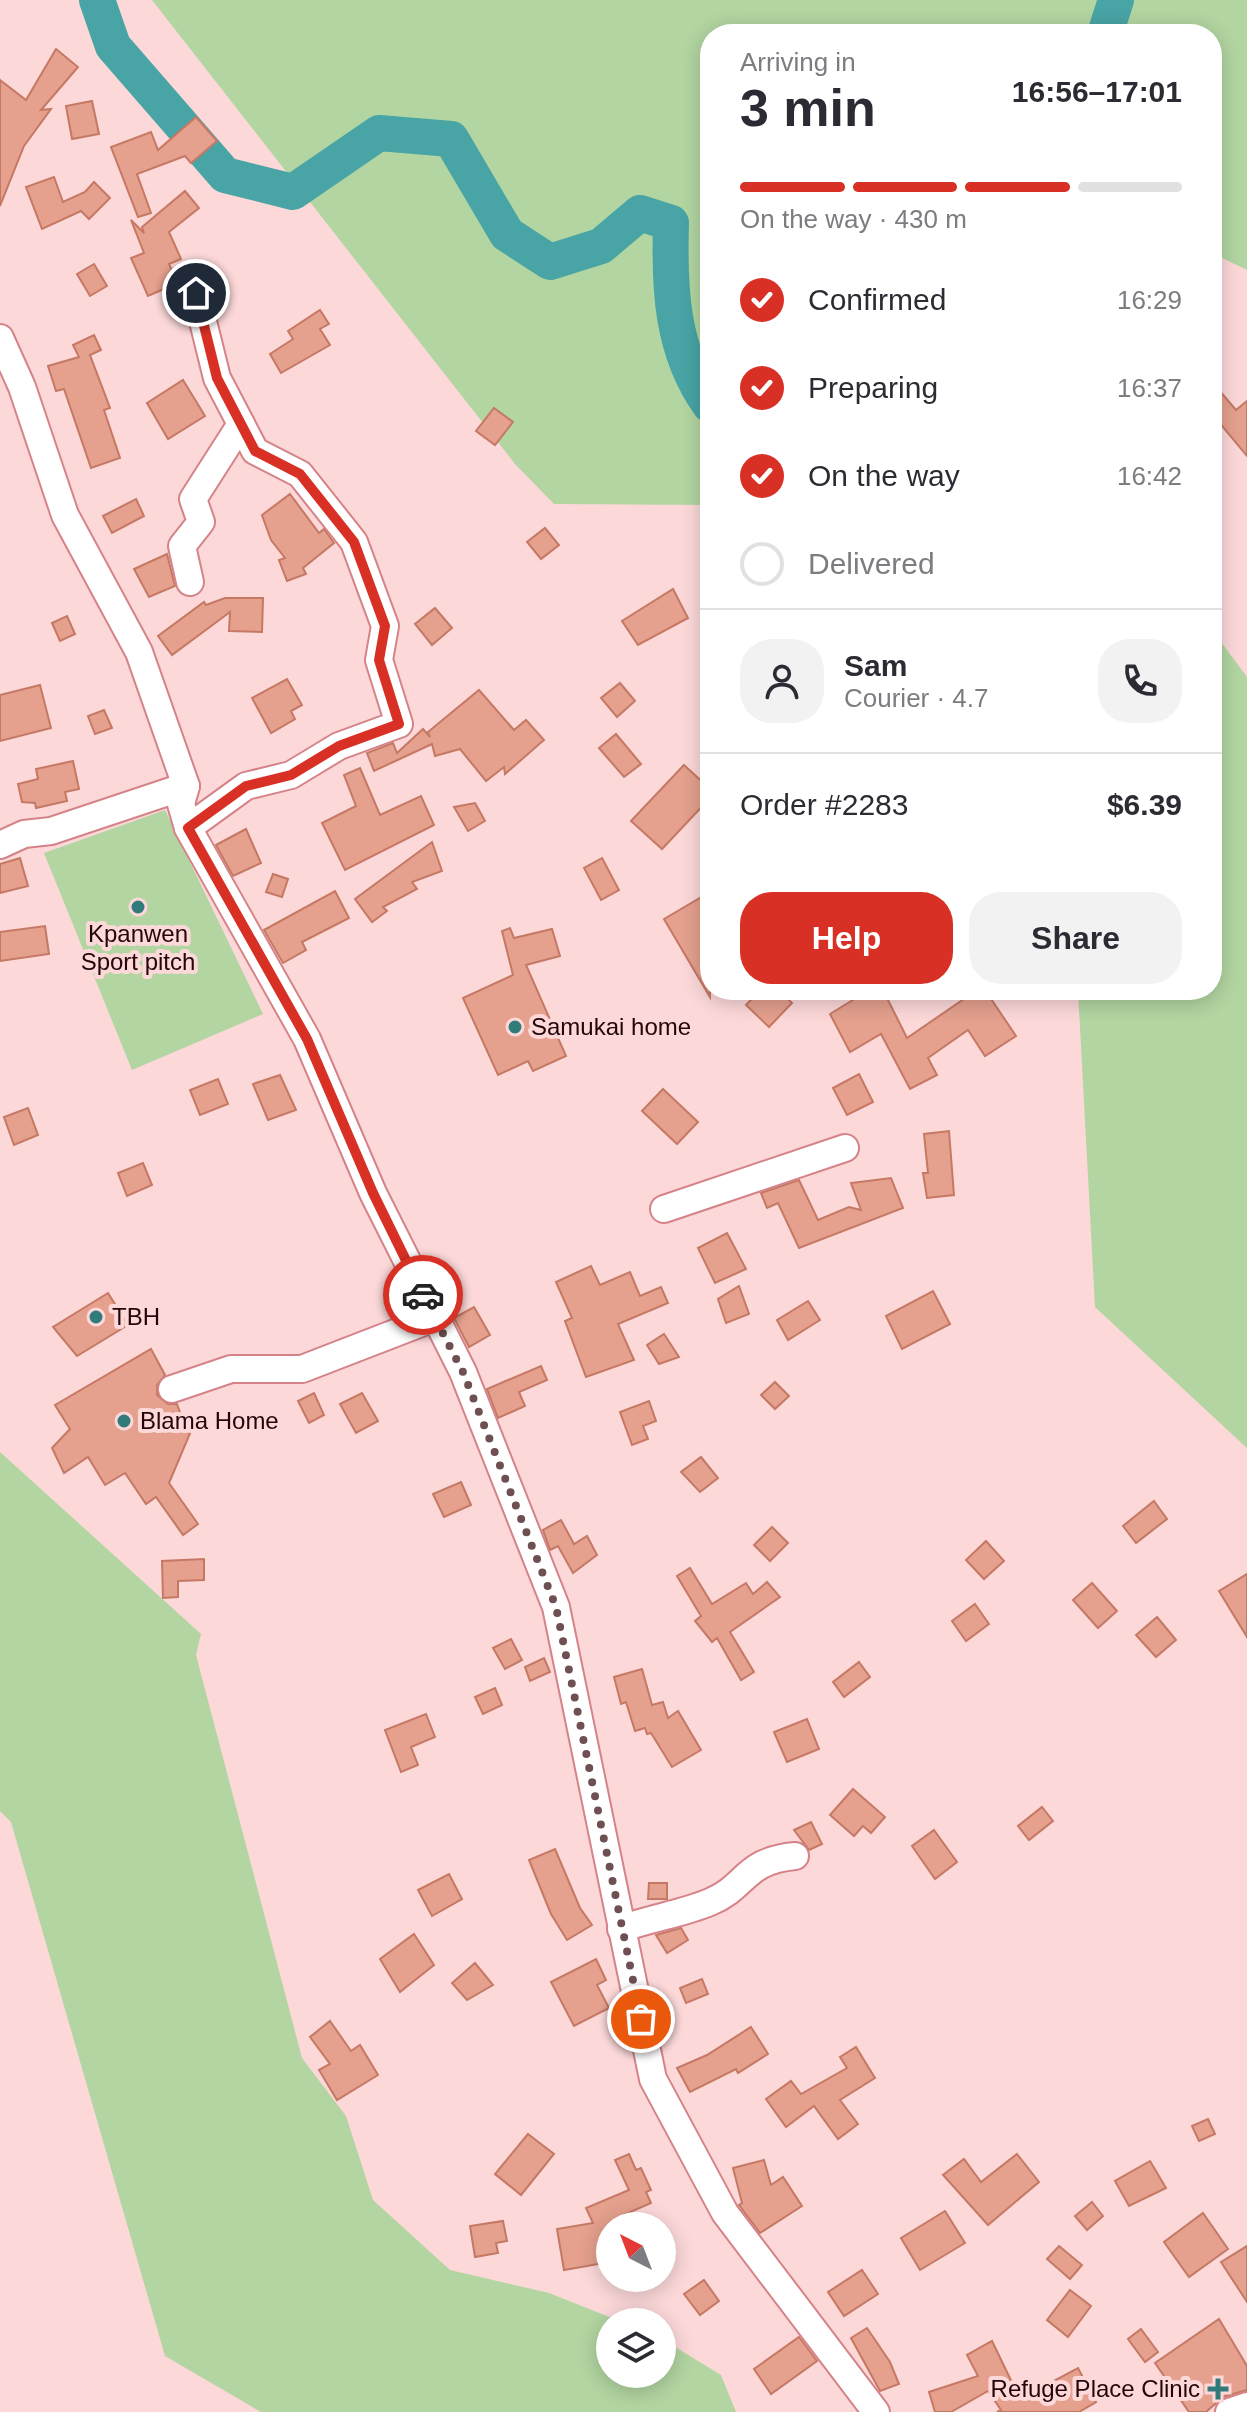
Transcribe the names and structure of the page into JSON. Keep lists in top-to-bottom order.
{
  "places": {
    "other": [
      "Kpanwen Sport pitch",
      "Samukai home",
      "TBH",
      "Blama Home"
    ],
    "health": ["Refuge Place Clinic"]
  },
  "north": "top left",
  "page": {
    "heading": ["3 min", "Arriving in", "16:56–17:01"],
    "panel": [
      "Sam",
      "Courier · 4.7",
      "Order #2283",
      "$6.39"
    ],
    "bar": "On the way · 430 m",
    "list": [
      ["Confirmed", "16:29"],
      ["Preparing", "16:37"],
      ["On the way", "16:42"],
      "Delivered"
    ],
    "buttons": ["Help", "Share"]
  }
}
